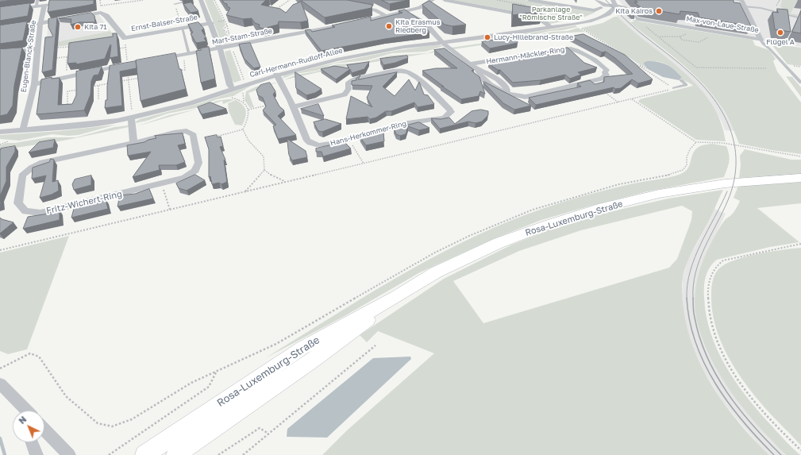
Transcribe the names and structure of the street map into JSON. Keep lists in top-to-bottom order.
{
  "streets": {
    "main road": ["Rosa-Luxemburg-Straße"],
    "street": [
      "Ernst-Balser-Straße",
      "Max-von-Laue-Straße",
      "Mart-Stam-Straße",
      "Hermann-Mäckler-Ring",
      "Eugen-Blanck-Straße",
      "Carl-Hermann-Rudloff-Allee",
      "Hans-Herkommer-Ring",
      "Fritz-Wichert-Ring"
    ]
  },
  "crossings": [
    ["Ernst-Balser-Straße", "Eugen-Blanck-Straße"],
    ["Hermann-Mäckler-Ring", "Carl-Hermann-Rudloff-Allee"],
    ["Eugen-Blanck-Straße", "Carl-Hermann-Rudloff-Allee"],
    ["Carl-Hermann-Rudloff-Allee", "Hans-Herkommer-Ring"]
  ],
  "parks": ["Parkanlage \"Römische Straße\""],
  "places": [
    "Kita Kairos",
    "Kita Erasmus Riedberg",
    "Kita 71",
    "Flügel A",
    "Lucy-Hillebrand-Straße"
  ],
  "north": "top left"
}
